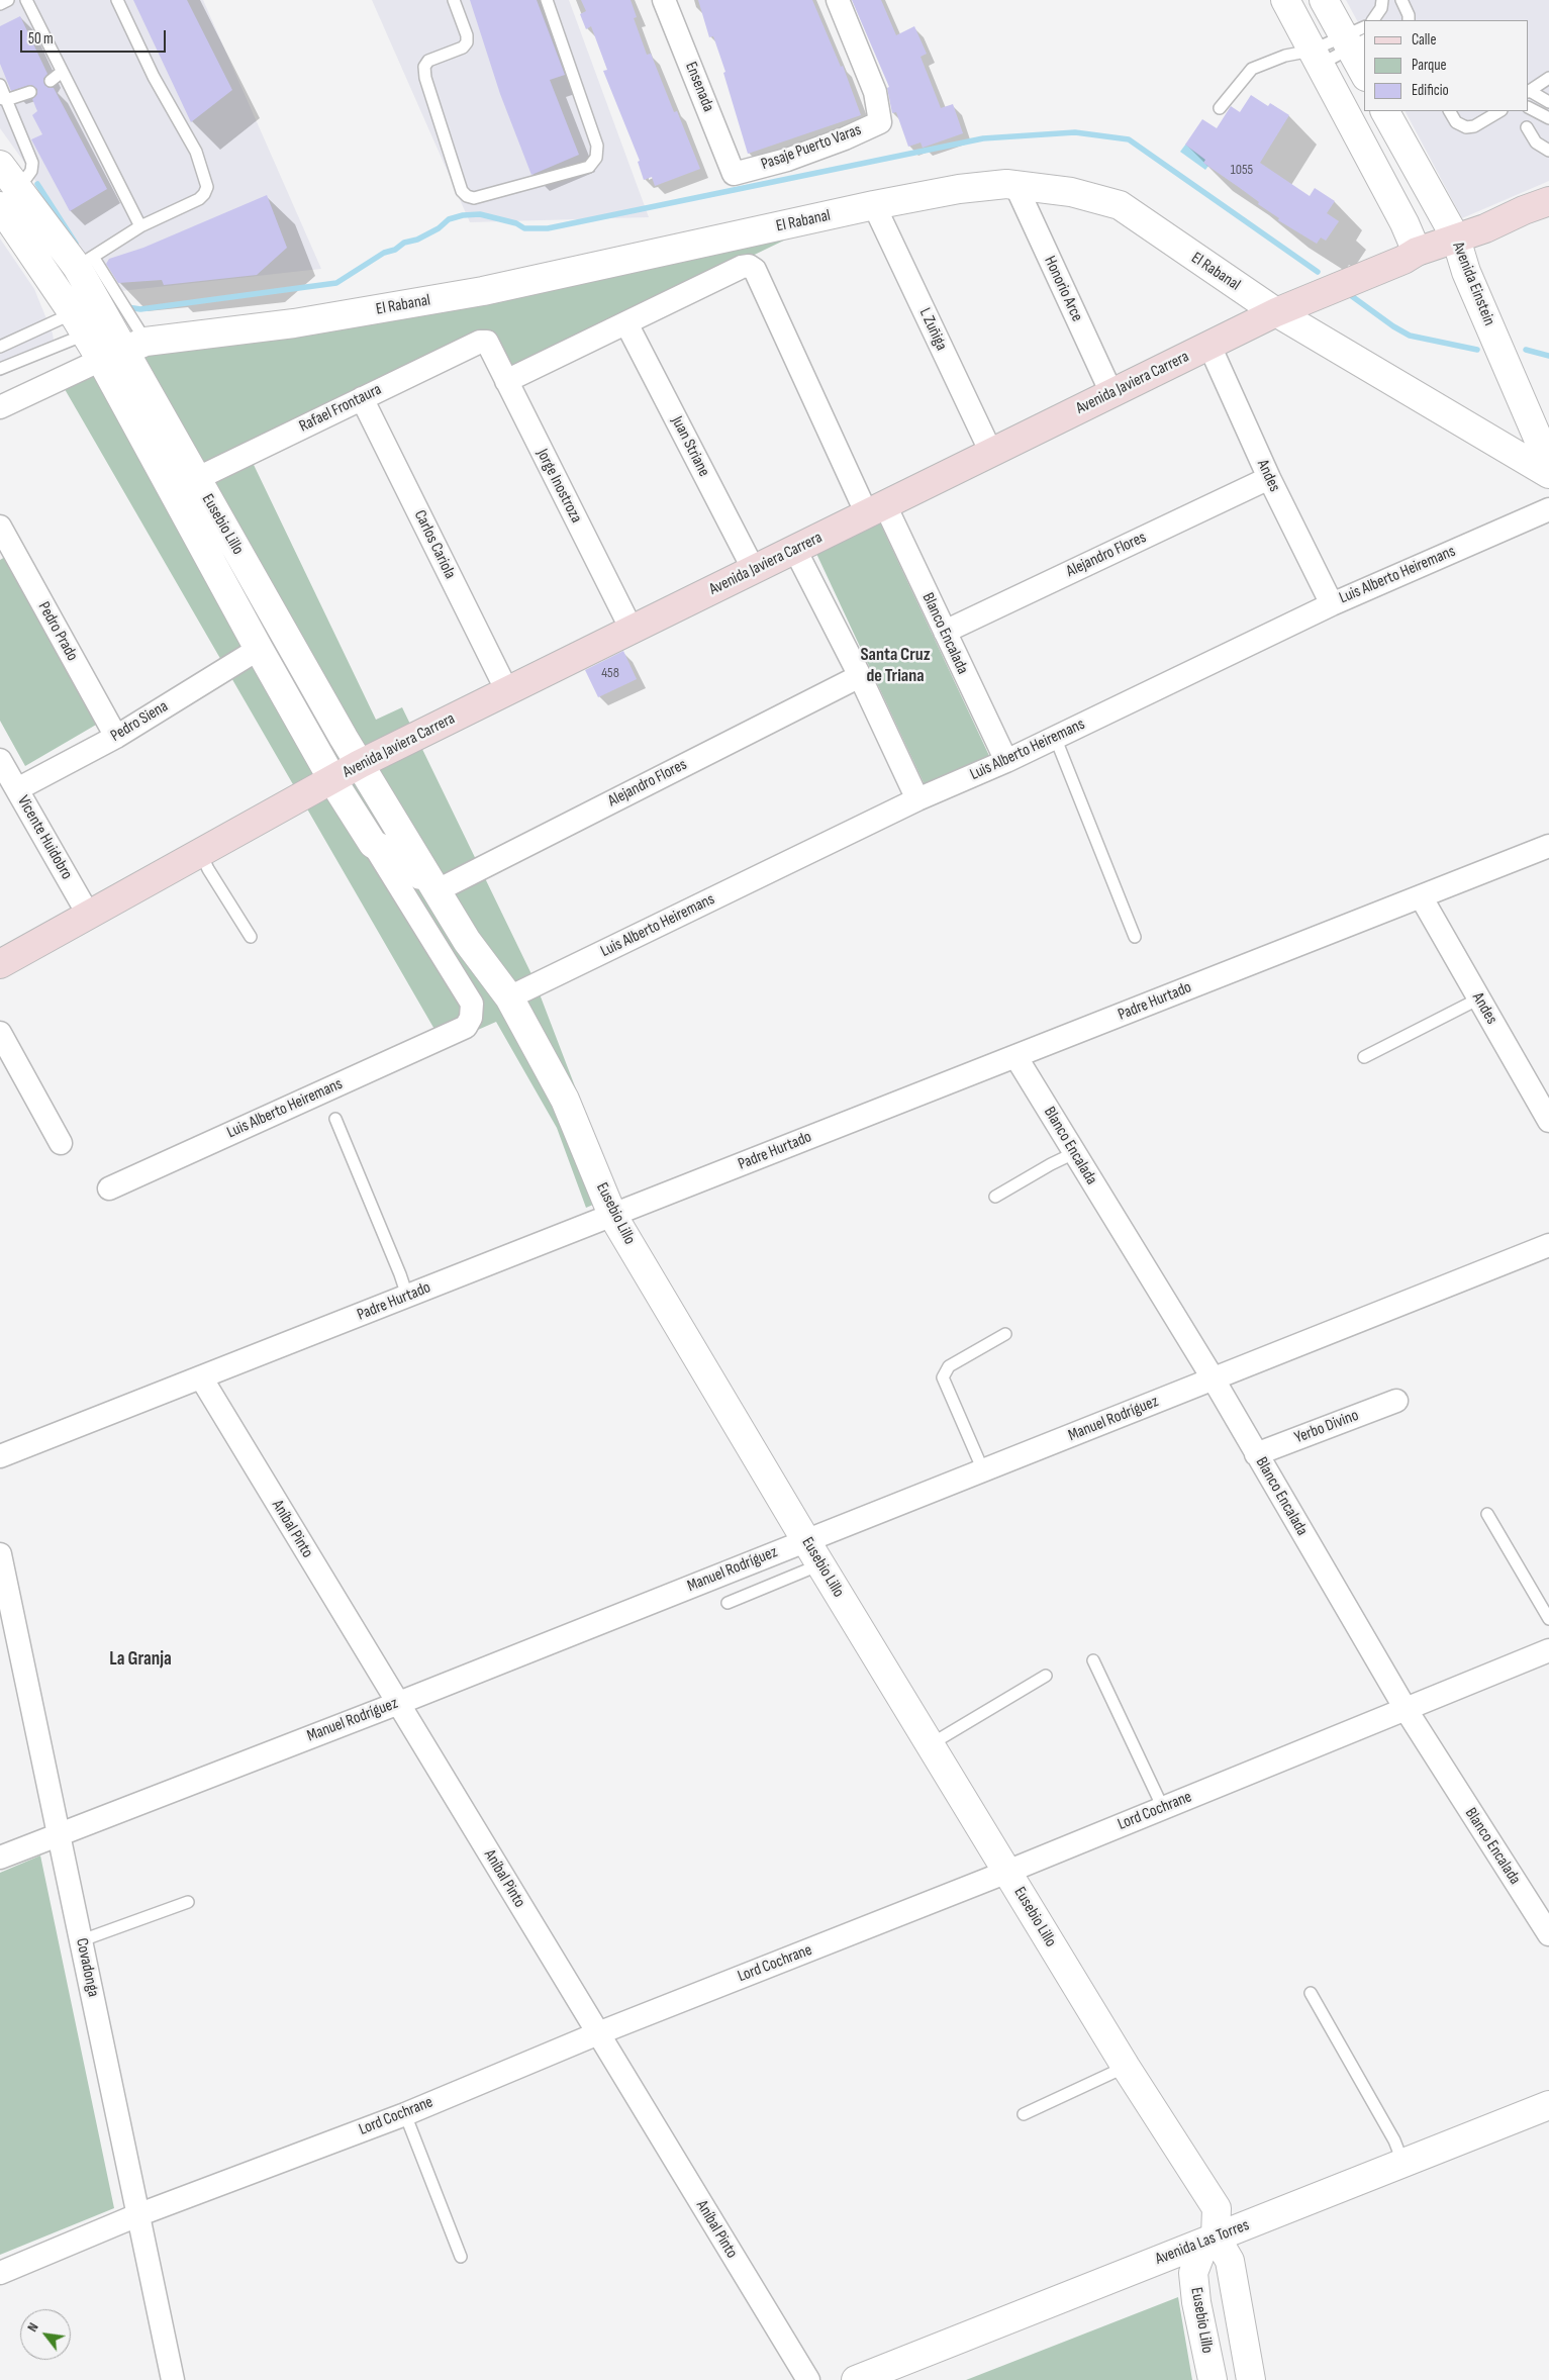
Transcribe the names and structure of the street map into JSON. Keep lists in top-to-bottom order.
{
  "streets": {
    "main road": ["Avenida Javiera Carrera"],
    "street": [
      "Ensenada",
      "Pasaje Puerto Varas",
      "El Rabanal",
      "Avenida Einstein",
      "Honorio Arce",
      "L Zuñiga",
      "Rafael Frontaura",
      "Juan Striane",
      "Andes",
      "Jorge Inostroza",
      "Eusebio Lillo",
      "Carlos Cariola",
      "Alejandro Flores",
      "Luis Alberto Heiremans",
      "Pedro Prado",
      "Blanco Encalada",
      "Pedro Siena",
      "Vicente Huidobro",
      "Padre Hurtado",
      "Manuel Rodríguez",
      "Yerbo Divino",
      "Aníbal Pinto",
      "Lord Cochrane",
      "Covadonga",
      "Avenida Las Torres"
    ]
  },
  "crossings": [
    ["Ensenada", "Pasaje Puerto Varas"],
    ["El Rabanal", "Honorio Arce"],
    ["El Rabanal", "L Zuñiga"],
    ["El Rabanal", "Avenida Javiera Carrera"],
    ["El Rabanal", "Eusebio Lillo"],
    ["Avenida Einstein", "Avenida Javiera Carrera"],
    ["Honorio Arce", "Avenida Javiera Carrera"],
    ["L Zuñiga", "Avenida Javiera Carrera"],
    ["Avenida Javiera Carrera", "Juan Striane"],
    ["Avenida Javiera Carrera", "Andes"],
    ["Avenida Javiera Carrera", "Jorge Inostroza"],
    ["Avenida Javiera Carrera", "Eusebio Lillo"],
    ["Avenida Javiera Carrera", "Carlos Cariola"],
    ["Avenida Javiera Carrera", "Blanco Encalada"],
    ["Avenida Javiera Carrera", "Vicente Huidobro"],
    ["Rafael Frontaura", "Jorge Inostroza"],
    ["Rafael Frontaura", "Eusebio Lillo"],
    ["Rafael Frontaura", "Carlos Cariola"],
    ["Juan Striane", "Blanco Encalada"],
    ["Andes", "Alejandro Flores"],
    ["Andes", "Luis Alberto Heiremans"],
    ["Andes", "Padre Hurtado"],
    ["Eusebio Lillo", "Alejandro Flores"],
    ["Eusebio Lillo", "Luis Alberto Heiremans"],
    ["Eusebio Lillo", "Pedro Siena"],
    ["Eusebio Lillo", "Padre Hurtado"],
    ["Eusebio Lillo", "Manuel Rodríguez"],
    ["Eusebio Lillo", "Lord Cochrane"],
    ["Eusebio Lillo", "Avenida Las Torres"],
    ["Alejandro Flores", "Blanco Encalada"],
    ["Luis Alberto Heiremans", "Blanco Encalada"],
    ["Pedro Prado", "Pedro Siena"],
    ["Blanco Encalada", "Padre Hurtado"],
    ["Blanco Encalada", "Manuel Rodríguez"],
    ["Blanco Encalada", "Yerbo Divino"],
    ["Blanco Encalada", "Lord Cochrane"],
    ["Pedro Siena", "Vicente Huidobro"],
    ["Padre Hurtado", "Aníbal Pinto"],
    ["Manuel Rodríguez", "Aníbal Pinto"],
    ["Manuel Rodríguez", "Covadonga"],
    ["Aníbal Pinto", "Lord Cochrane"],
    ["Lord Cochrane", "Covadonga"]
  ],
  "districts": ["Santa Cruz de Triana", "La Granja"],
  "house_numbers": ["1055", "458"],
  "legend": ["Calle", "Parque", "Edificio"],
  "scale_bar": "50 m",
  "north": "top left"
}
